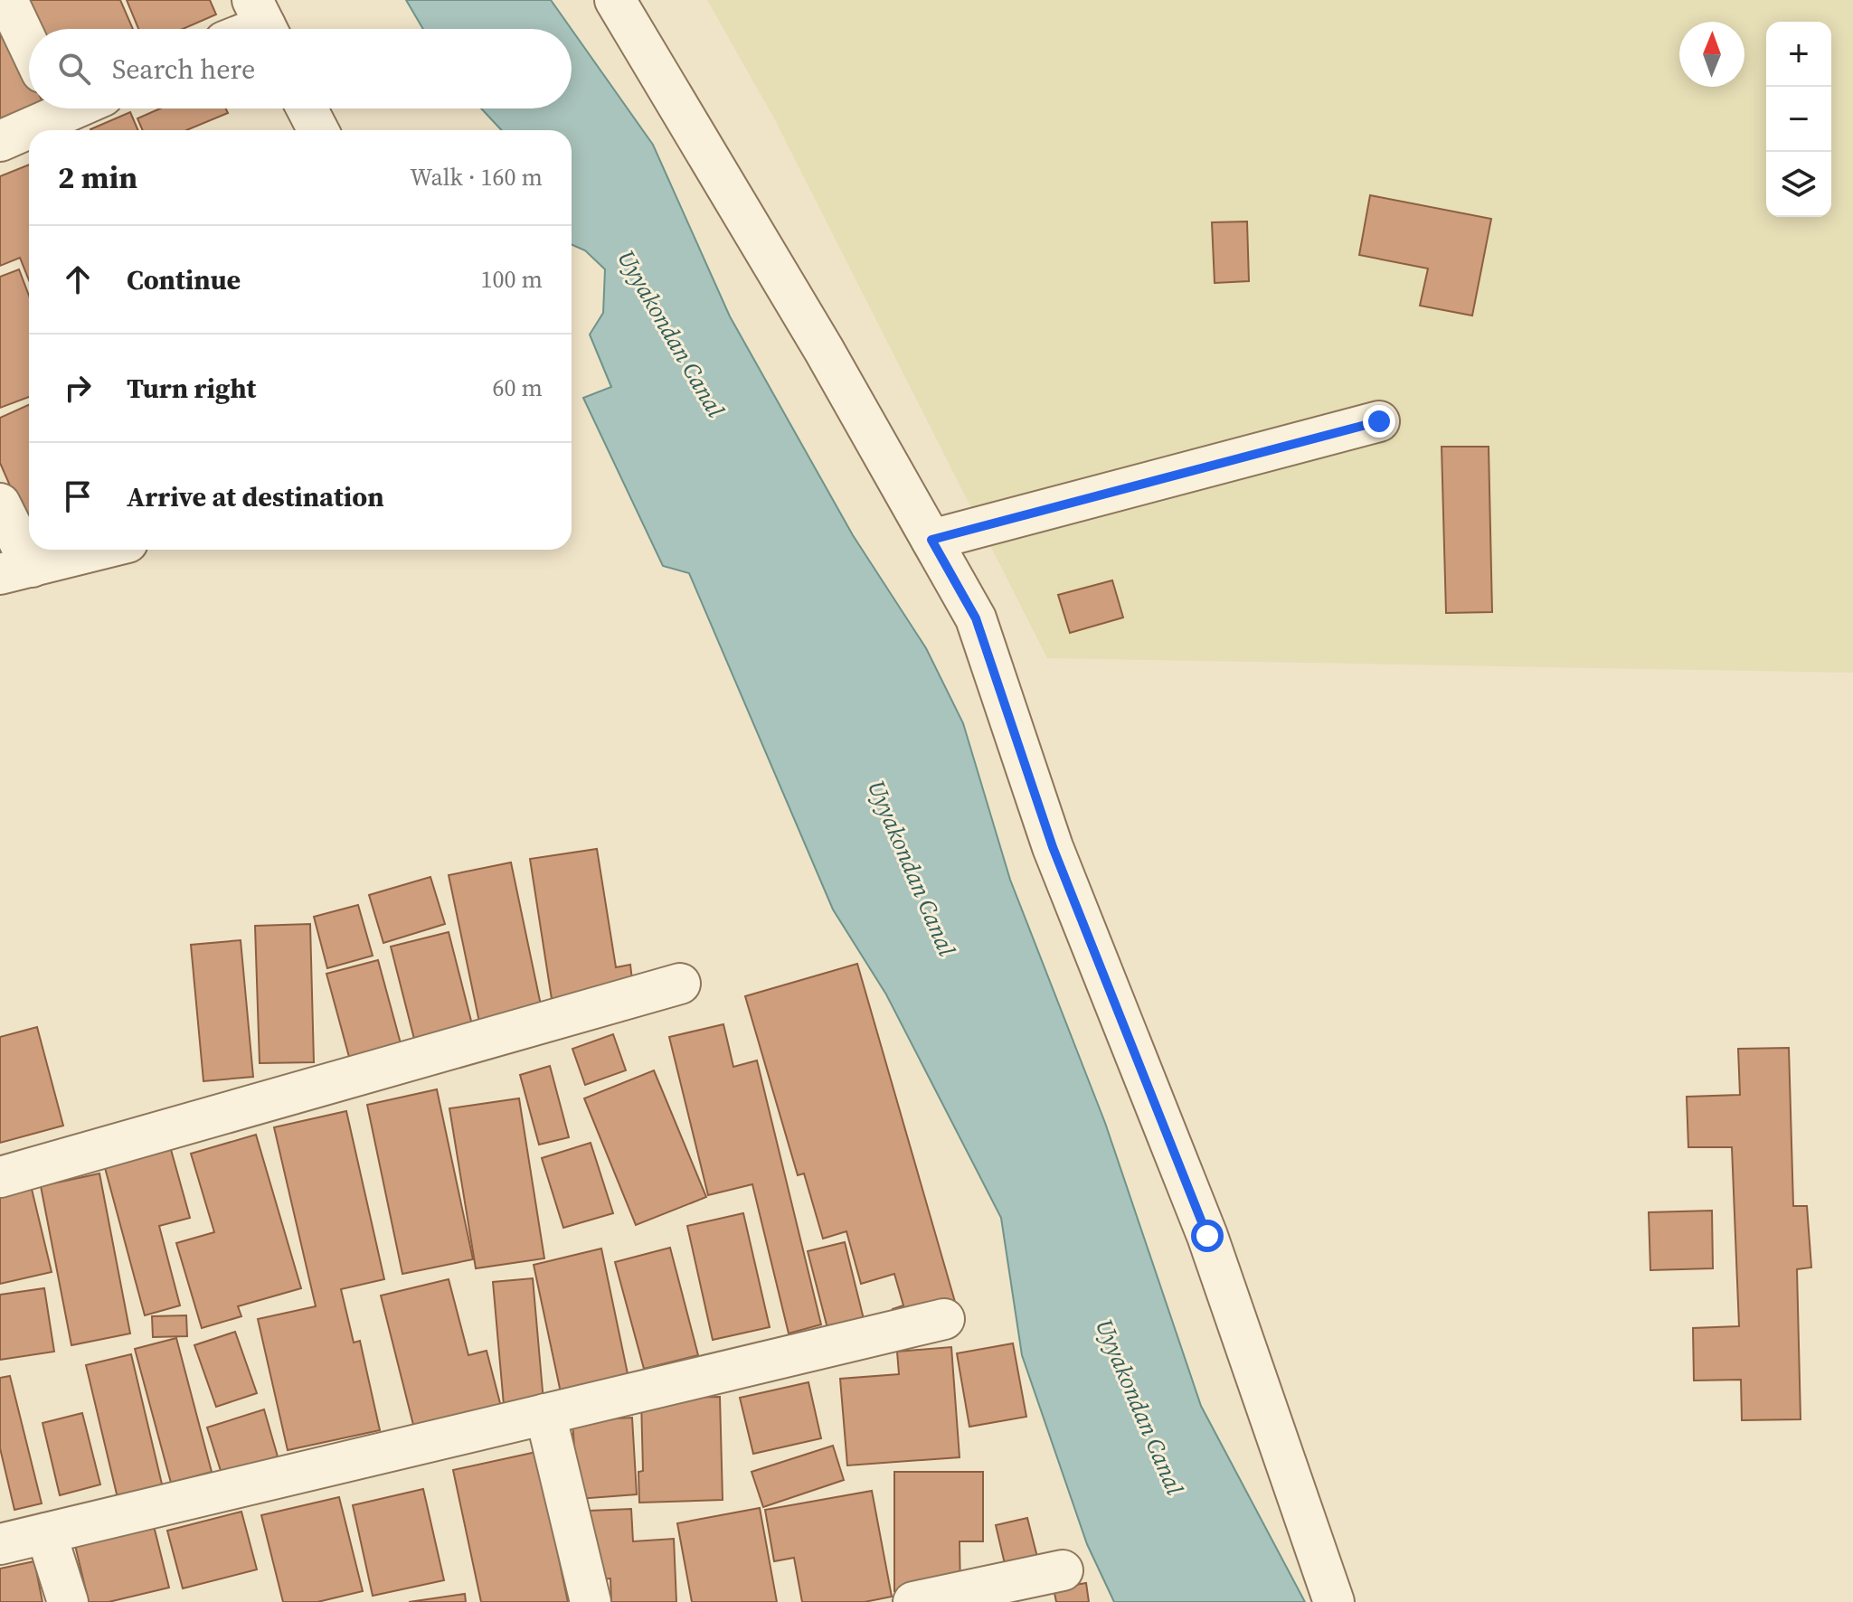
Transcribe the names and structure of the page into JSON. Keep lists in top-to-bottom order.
{
  "water": ["Uyyakondan Canal"],
  "north": "top",
  "page": {
    "map_buttons": ["+", "−"],
    "search": "Search here",
    "heading": ["2 min", "Walk · 160 m"],
    "list": [
      ["Continue", "100 m"],
      ["Turn right", "60 m"],
      "Arrive at destination"
    ]
  }
}
